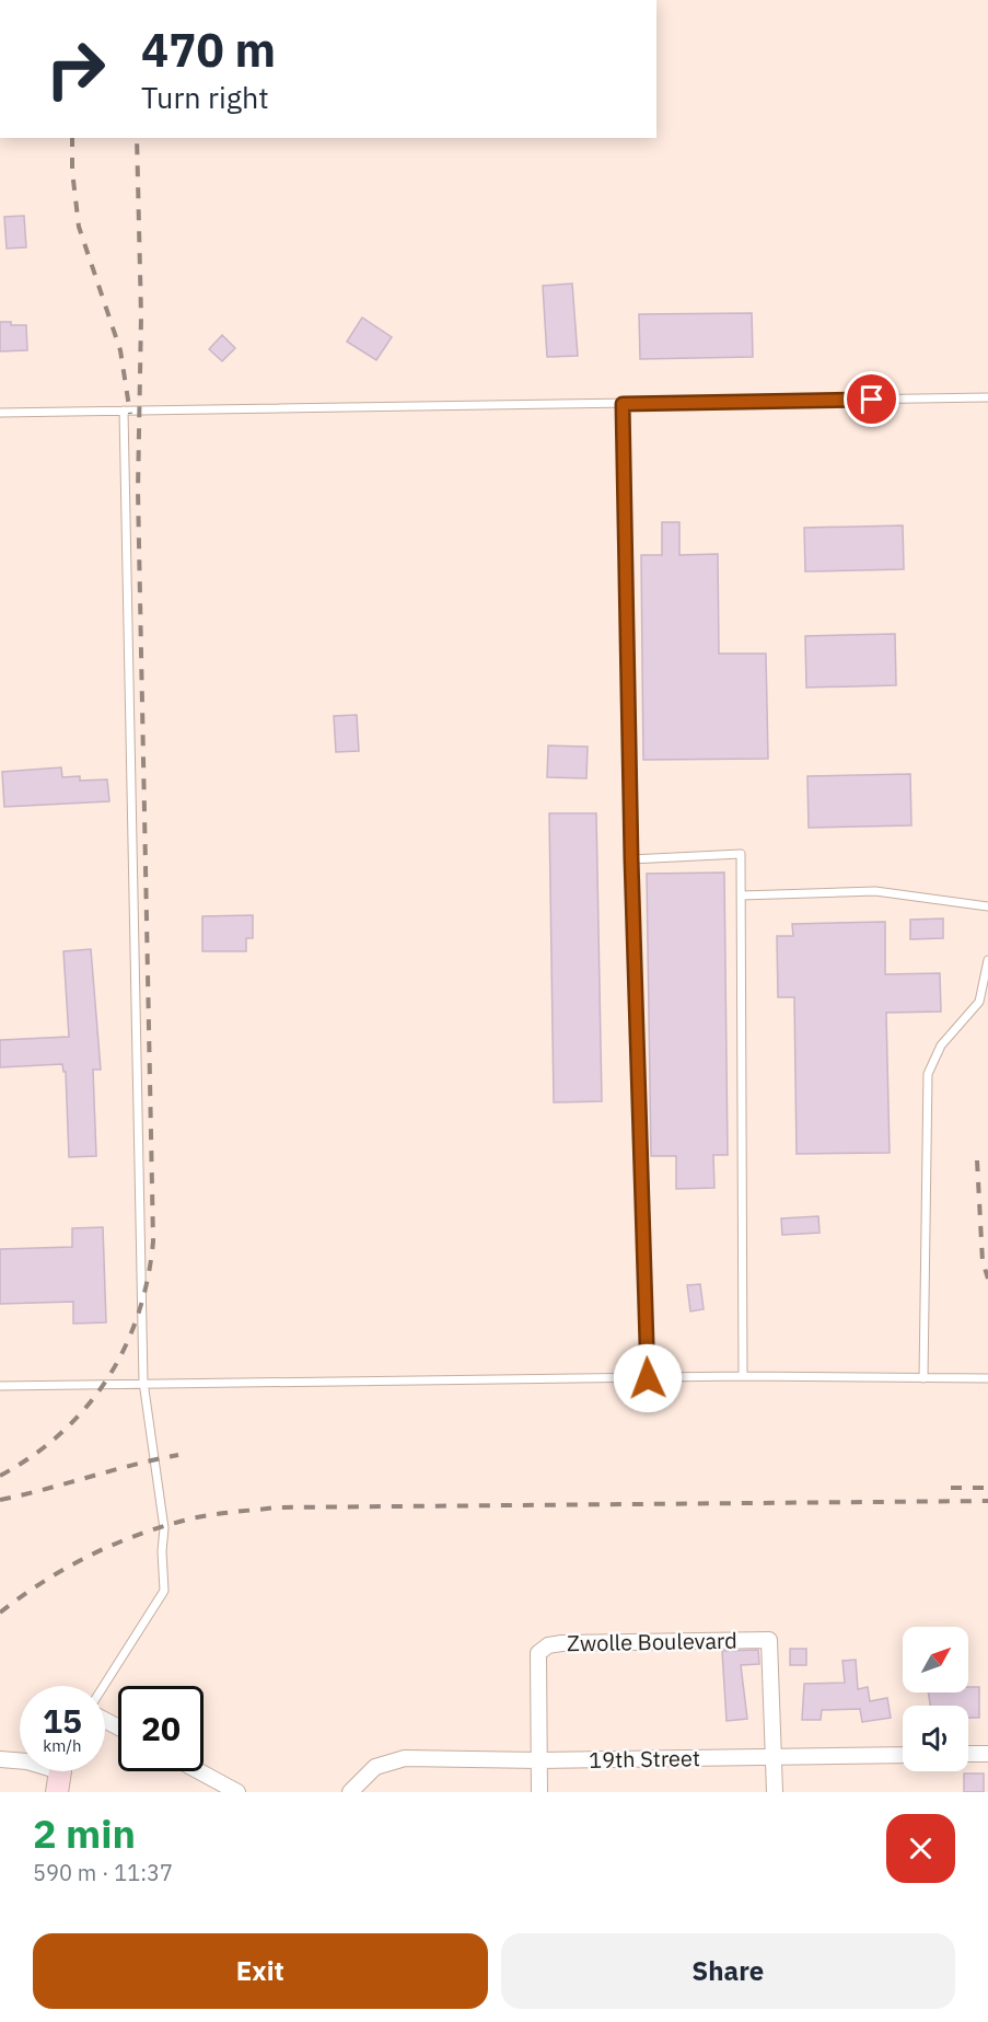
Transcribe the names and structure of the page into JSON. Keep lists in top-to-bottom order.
{
  "streets": {
    "street": ["Zwolle Boulevard", "19th Street"]
  },
  "crossings": [
    ["Zwolle Boulevard", "19th Street"]
  ],
  "north": "top right",
  "page": {
    "turn": ["470 m", "Turn right"],
    "speed": "15 km/h",
    "limit": "20",
    "heading": ["2 min", "590 m · 11:37"],
    "buttons": ["Exit", "Share"]
  }
}
